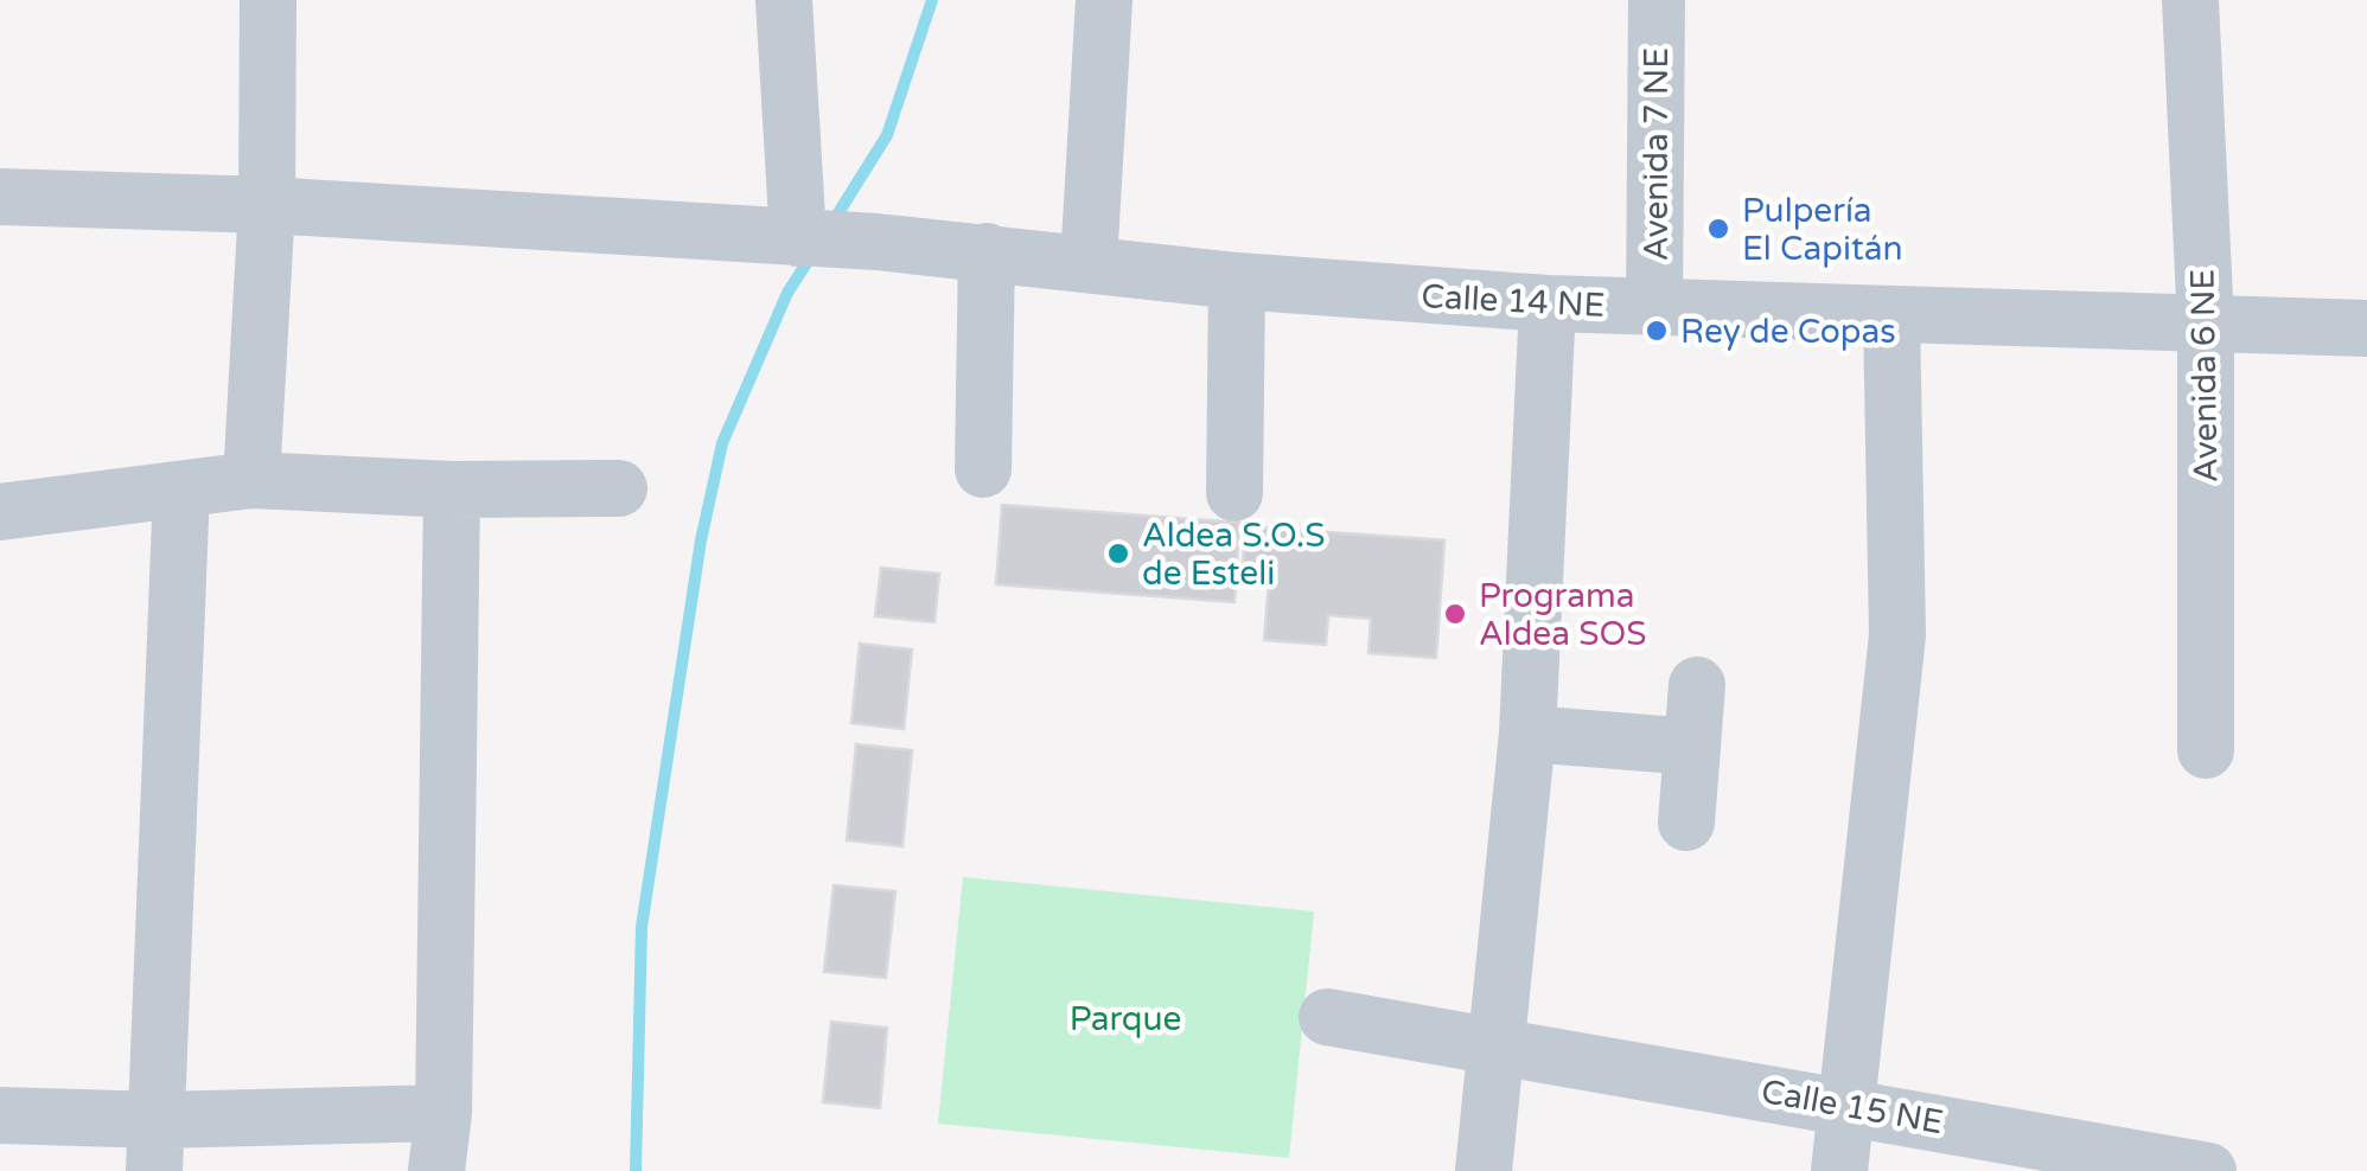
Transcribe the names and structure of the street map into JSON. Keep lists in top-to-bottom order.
{
  "streets": {
    "street": [
      "Avenida 7 NE",
      "Calle 14 NE",
      "Avenida 6 NE",
      "Calle 15 NE"
    ]
  },
  "crossings": [
    ["Avenida 7 NE", "Calle 14 NE"],
    ["Calle 14 NE", "Avenida 6 NE"]
  ],
  "parks": ["Parque"],
  "places": [
    "Pulpería El Capitán",
    "Rey de Copas",
    "Aldea S.O.S de Esteli",
    "Programa Aldea SOS"
  ]
}
